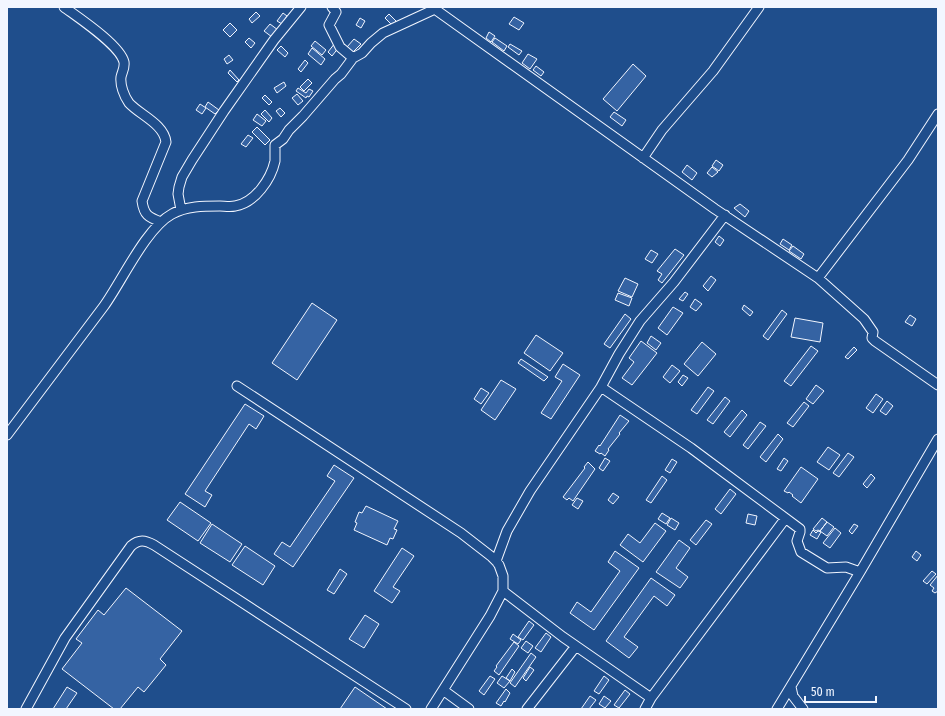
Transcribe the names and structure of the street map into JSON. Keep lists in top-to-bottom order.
{
  "scale_bar": "50 m"
}
